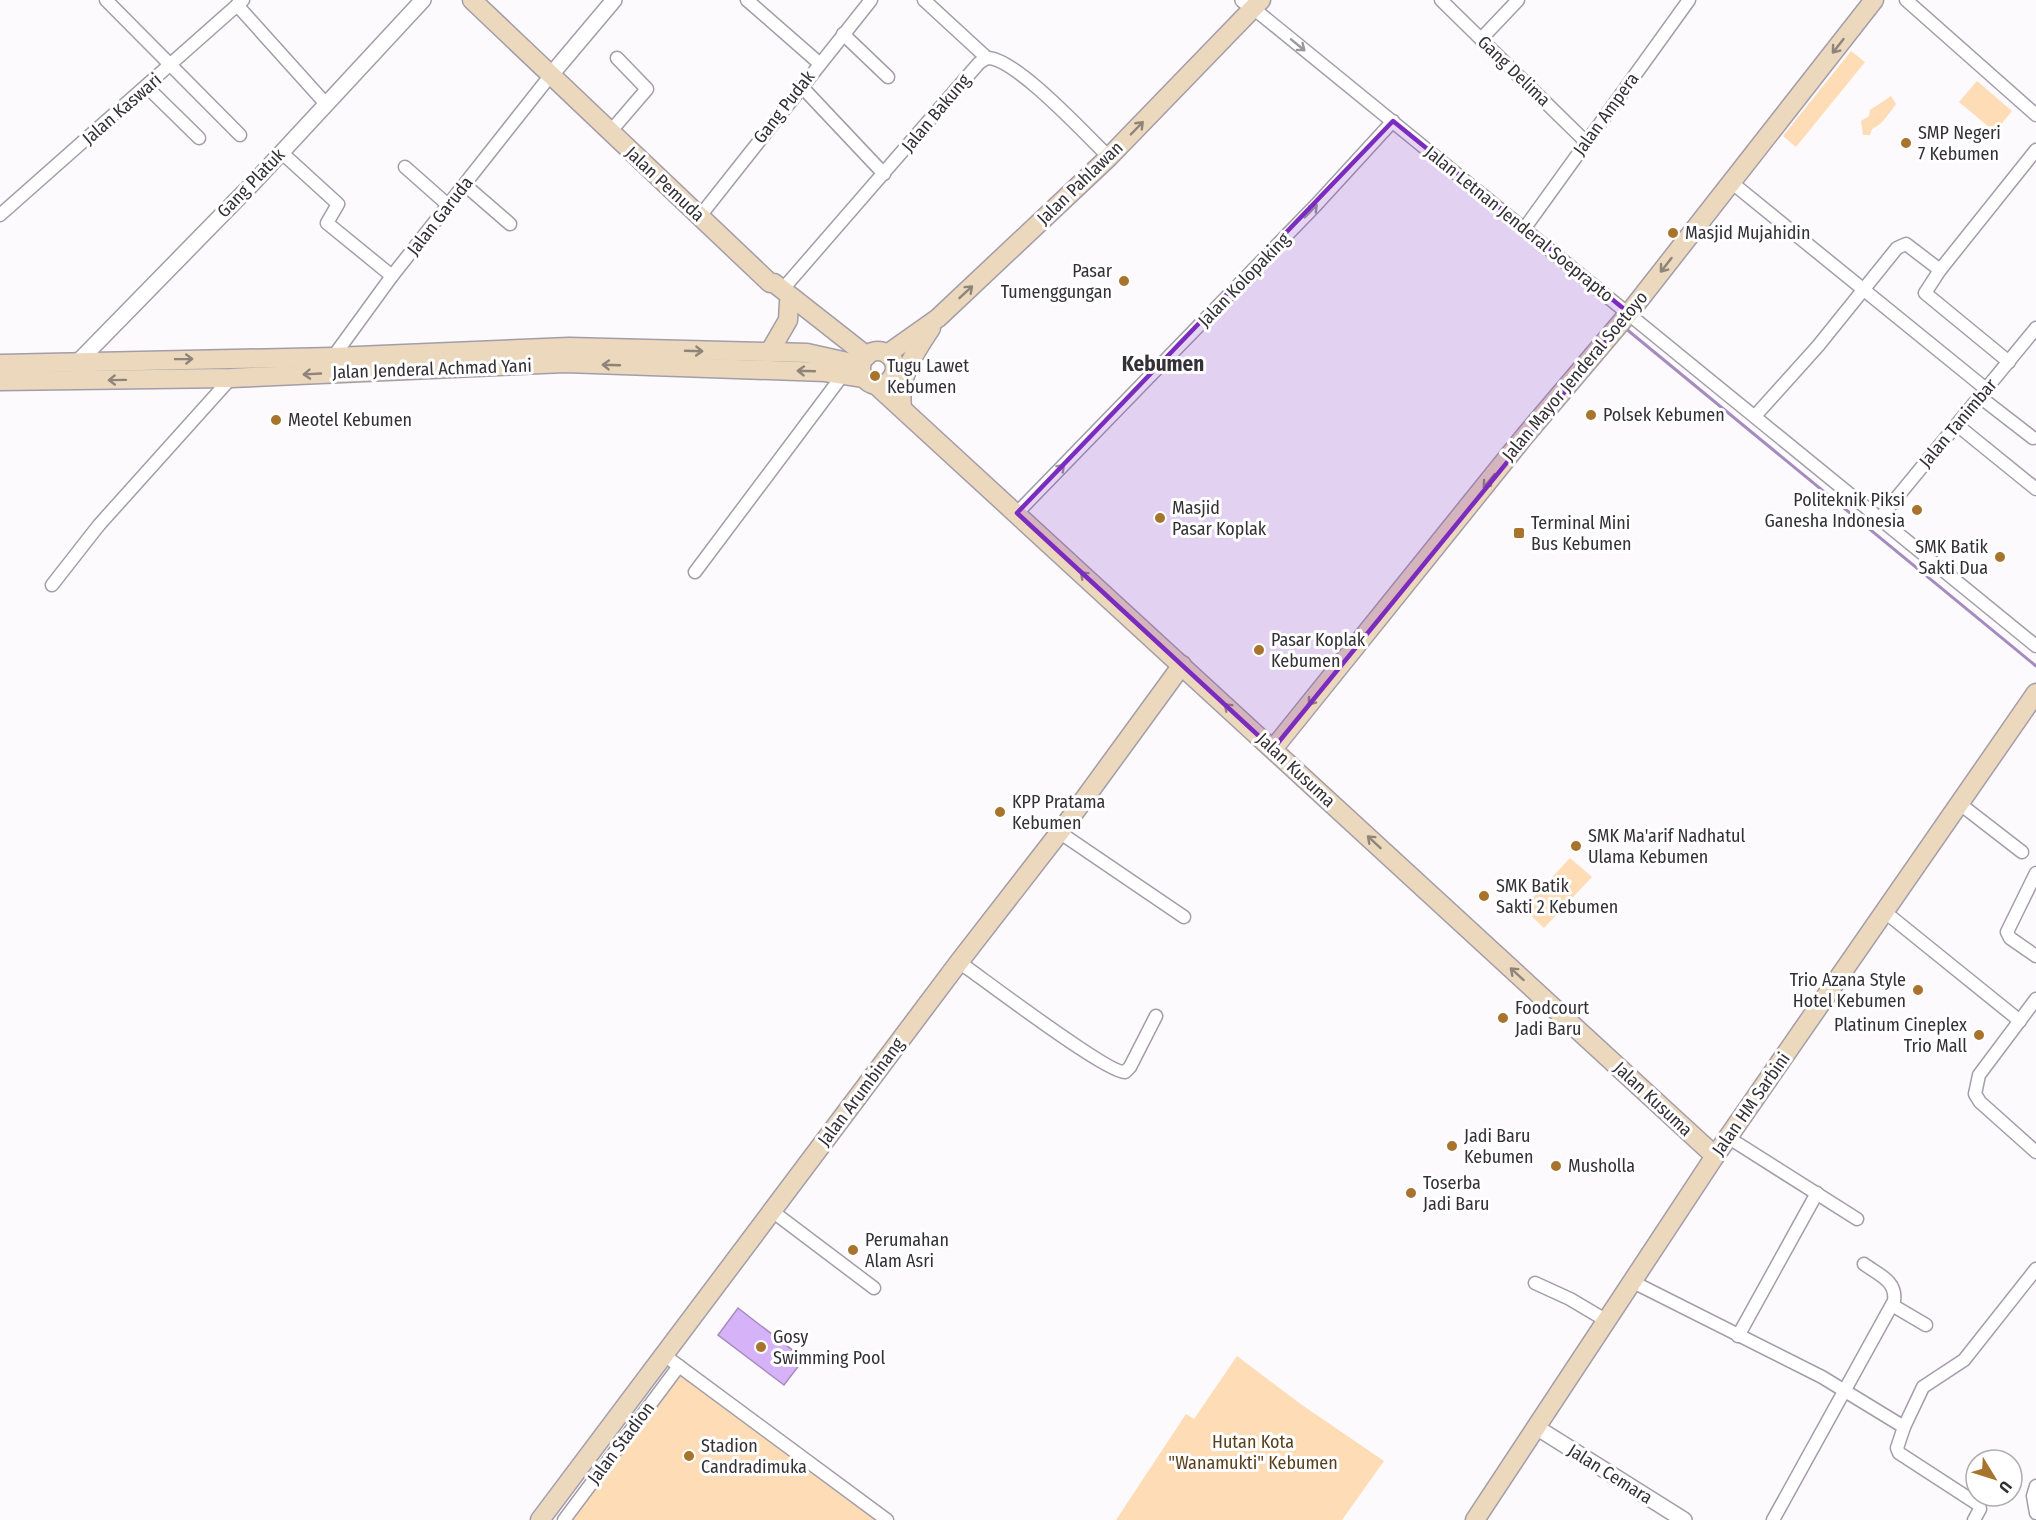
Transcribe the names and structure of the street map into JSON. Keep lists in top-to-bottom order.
{
  "streets": {
    "main road": [
      "Jalan Pahlawan",
      "Jalan Pemuda",
      "Jalan Jenderal Achmad Yani",
      "Jalan Mayor Jenderal Soetoyo",
      "Jalan Kusuma",
      "Jalan Arumbinang",
      "Jalan HM Sarbini"
    ],
    "street": [
      "Gang Delima",
      "Gang Pudak",
      "Jalan Kaswari",
      "Jalan Bakung",
      "Jalan Ampera",
      "Gang Platuk",
      "Jalan Garuda",
      "Jalan Letnan Jenderal Soeprapto",
      "Jalan Kolopaking",
      "Jalan Tanimbar",
      "Jalan Stadion",
      "Jalan Cemara"
    ]
  },
  "crossings": [
    ["Gang Delima", "Jalan Ampera"],
    ["Gang Pudak", "Jalan Pemuda"],
    ["Jalan Bakung", "Jalan Pemuda"],
    ["Jalan Ampera", "Jalan Letnan Jenderal Soeprapto"],
    ["Gang Platuk", "Jalan Jenderal Achmad Yani"],
    ["Jalan Pahlawan", "Jalan Letnan Jenderal Soeprapto"],
    ["Jalan Pemuda", "Jalan Garuda"],
    ["Jalan Pemuda", "Jalan Jenderal Achmad Yani"],
    ["Jalan Pemuda", "Jalan Kusuma"],
    ["Jalan Garuda", "Jalan Jenderal Achmad Yani"],
    ["Jalan Letnan Jenderal Soeprapto", "Jalan Kolopaking"],
    ["Jalan Letnan Jenderal Soeprapto", "Jalan Mayor Jenderal Soetoyo"],
    ["Jalan Letnan Jenderal Soeprapto", "Jalan Tanimbar"],
    ["Jalan Kolopaking", "Jalan Kusuma"],
    ["Jalan Jenderal Achmad Yani", "Jalan Kusuma"],
    ["Jalan Mayor Jenderal Soetoyo", "Jalan Kusuma"],
    ["Jalan Kusuma", "Jalan Arumbinang"],
    ["Jalan Kusuma", "Jalan HM Sarbini"],
    ["Jalan HM Sarbini", "Jalan Cemara"]
  ],
  "one_way": [
    "Jalan Pahlawan",
    "Jalan Kolopaking",
    "Jalan Mayor Jenderal Soetoyo",
    "Jalan Kusuma"
  ],
  "districts": ["Kebumen"],
  "parks": ["Hutan Kota \"Wanamukti\" Kebumen"],
  "places": {
    "other": [
      "SMP Negeri 7 Kebumen",
      "Masjid Mujahidin",
      "Pasar Tumenggungan",
      "Tugu Lawet Kebumen",
      "Polsek Kebumen",
      "Meotel Kebumen",
      "Politeknik Piksi Ganesha Indonesia",
      "Masjid Pasar Koplak",
      "SMK Batik Sakti Dua",
      "Pasar Koplak Kebumen",
      "KPP Pratama Kebumen",
      "SMK Ma'arif Nadhatul Ulama Kebumen",
      "SMK Batik Sakti 2 Kebumen",
      "Trio Azana Style Hotel Kebumen",
      "Foodcourt Jadi Baru",
      "Platinum Cineplex Trio Mall",
      "Jadi Baru Kebumen",
      "Musholla",
      "Toserba Jadi Baru",
      "Perumahan Alam Asri",
      "Gosy Swimming Pool",
      "Stadion Candradimuka"
    ],
    "transit": ["Terminal Mini Bus Kebumen"]
  },
  "north": "bottom right"
}
